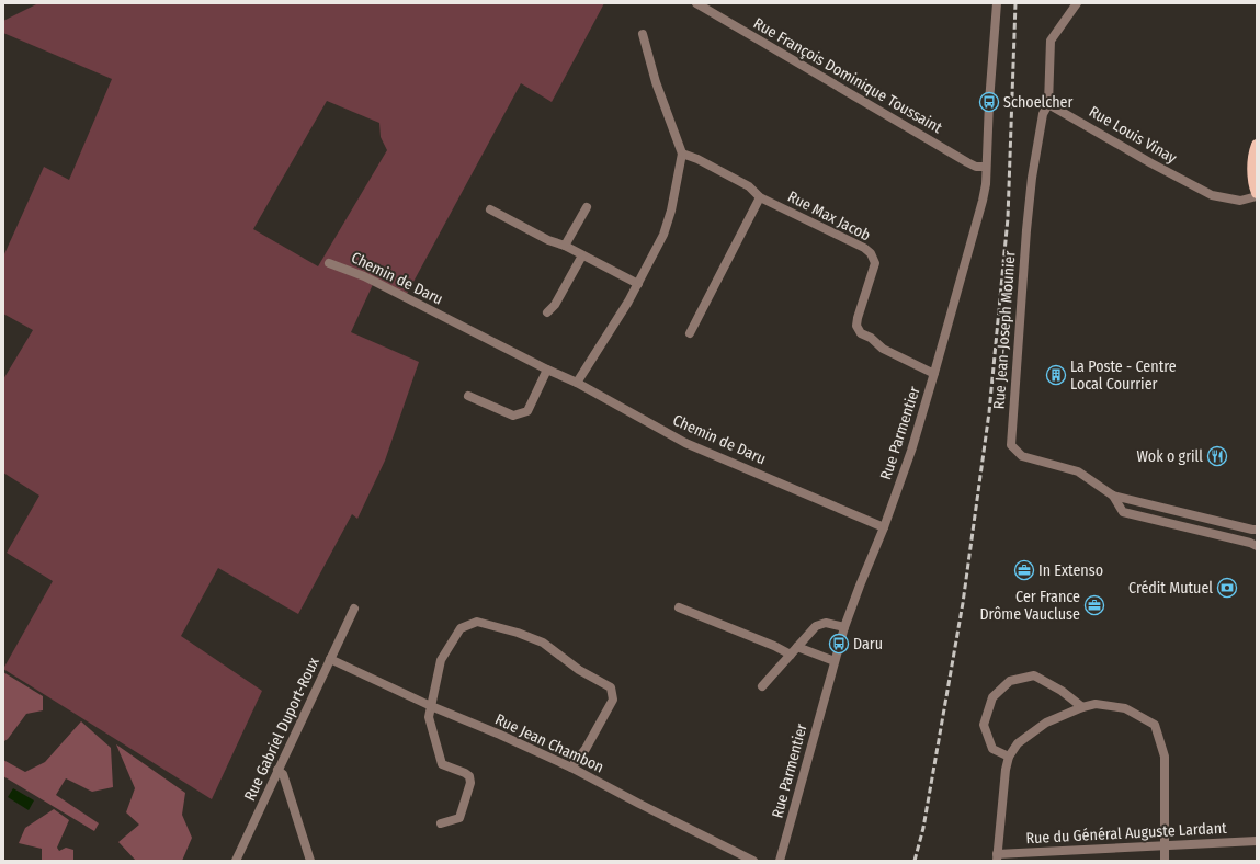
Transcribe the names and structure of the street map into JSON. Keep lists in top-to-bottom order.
{
  "streets": {
    "street": [
      "Rue François Dominique Toussaint",
      "Rue Louis Vinay",
      "Rue Max Jacob",
      "Chemin de Daru",
      "Rue Jean-Joseph Mounier",
      "Rue Parmentier",
      "Rue Gabriel Duport-Roux",
      "Rue Jean Chambon",
      "Rue du Général Auguste Lardant"
    ]
  },
  "crossings": [
    ["Rue François Dominique Toussaint", "Rue Parmentier"],
    ["Rue Louis Vinay", "Rue Jean-Joseph Mounier"],
    ["Rue Max Jacob", "Rue Parmentier"],
    ["Chemin de Daru", "Rue Parmentier"],
    ["Rue Gabriel Duport-Roux", "Rue Jean Chambon"]
  ],
  "places": {
    "bus stop": ["Schoelcher", "Daru"],
    "building": ["La Poste - Centre Local Courrier"],
    "restaurant": ["Wok o grill"],
    "office": ["In Extenso", "Cer France Drôme Vaucluse"],
    "bank": ["Crédit Mutuel"]
  }
}
